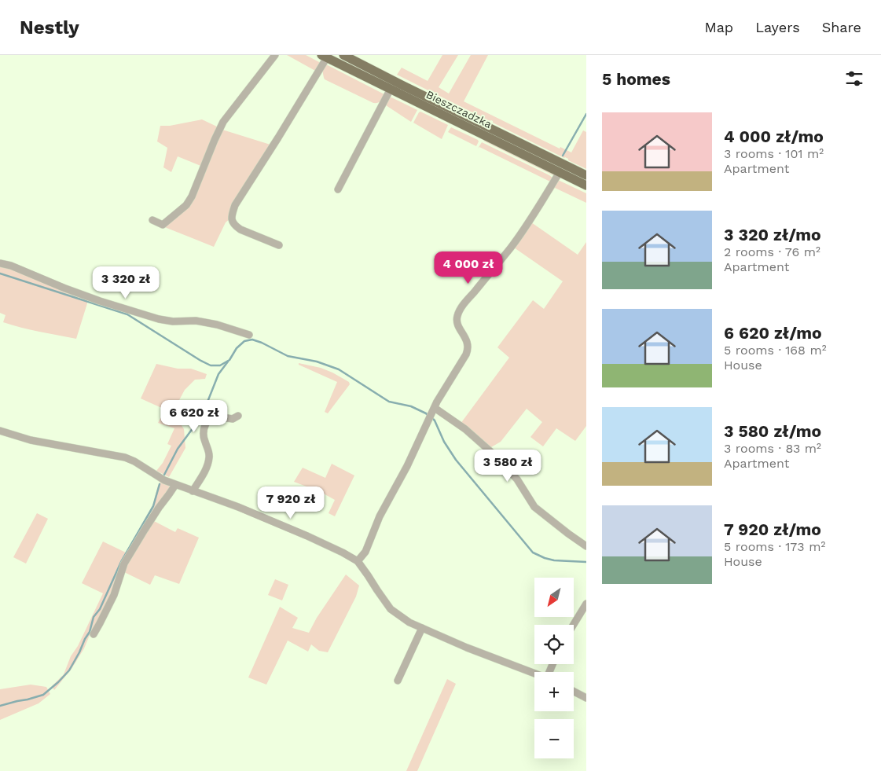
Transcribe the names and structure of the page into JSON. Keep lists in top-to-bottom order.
{
  "streets": {
    "main road": ["Bieszczadzka"]
  },
  "north": "bottom left",
  "page": {
    "header": "Nestly",
    "nav": ["Map", "Layers", "Share"],
    "heading": "5 homes",
    "list": [
      {
        "name": "4 000 zł/mo",
        "note": "3 rooms · 101 m² · Apartment"
      },
      {
        "name": "3 320 zł/mo",
        "note": "2 rooms · 76 m² · Apartment"
      },
      {
        "name": "6 620 zł/mo",
        "note": "5 rooms · 168 m² · House"
      },
      {
        "name": "3 580 zł/mo",
        "note": "3 rooms · 83 m² · Apartment"
      },
      {
        "name": "7 920 zł/mo",
        "note": "5 rooms · 173 m² · House"
      }
    ],
    "price": [
      "4 000 zł",
      "3 320 zł",
      "6 620 zł",
      "3 580 zł",
      "7 920 zł"
    ],
    "map_buttons": ["+", "−"]
  }
}
